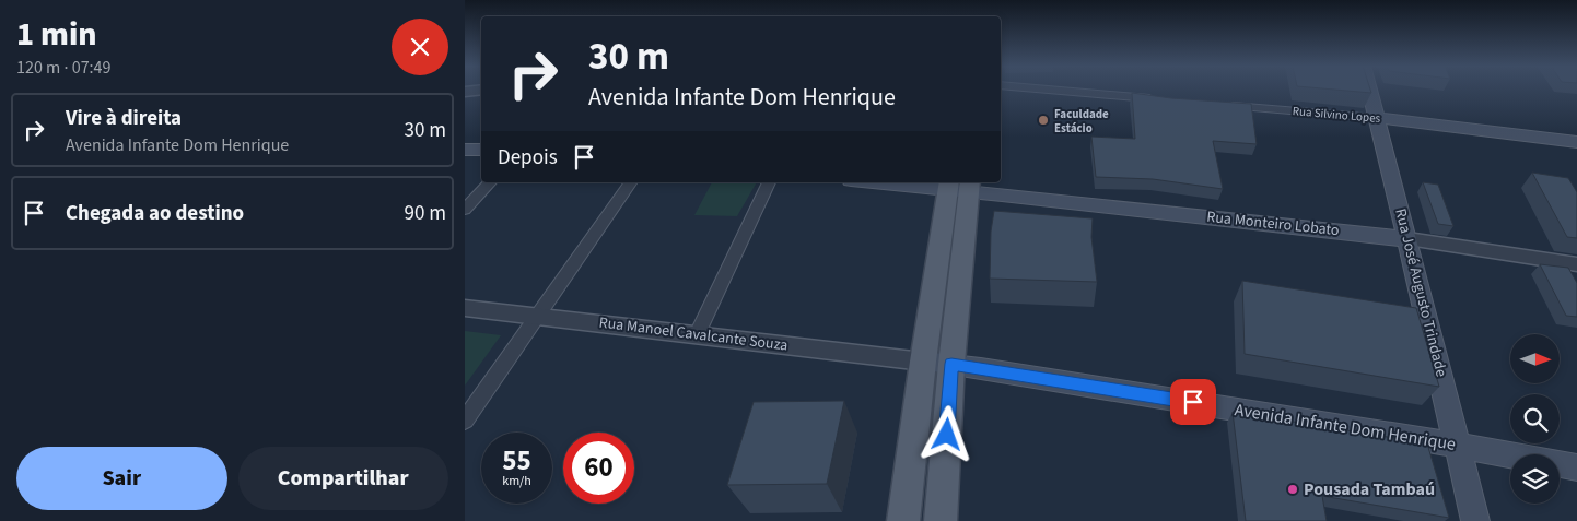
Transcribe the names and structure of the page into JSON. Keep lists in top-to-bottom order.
{
  "streets": {
    "main road": [
      "Rua Silvino Lopes",
      "Rua Monteiro Lobato",
      "Rua José Augusto Trindade",
      "Avenida Infante Dom Henrique"
    ],
    "street": ["Rua Manoel Cavalcante Souza"]
  },
  "crossings": [
    ["Rua Silvino Lopes", "Rua José Augusto Trindade"],
    ["Rua Monteiro Lobato", "Rua José Augusto Trindade"],
    ["Rua José Augusto Trindade", "Avenida Infante Dom Henrique"],
    ["Rua Manoel Cavalcante Souza", "Avenida Infante Dom Henrique"]
  ],
  "places": ["Faculdade Estácio", "Pousada Tambaú"],
  "north": "right",
  "page": {
    "heading": ["1 min", "120 m · 07:49"],
    "turn": ["30 m", "Avenida Infante Dom Henrique"],
    "list": [
      {
        "name": "Vire à direita",
        "note": "Avenida Infante Dom Henrique",
        "value": "30 m"
      },
      {
        "name": "Chegada ao destino",
        "value": "90 m"
      }
    ],
    "then": "Depois",
    "speed": "55 km/h",
    "limit": "60",
    "buttons": ["Sair", "Compartilhar"]
  }
}
